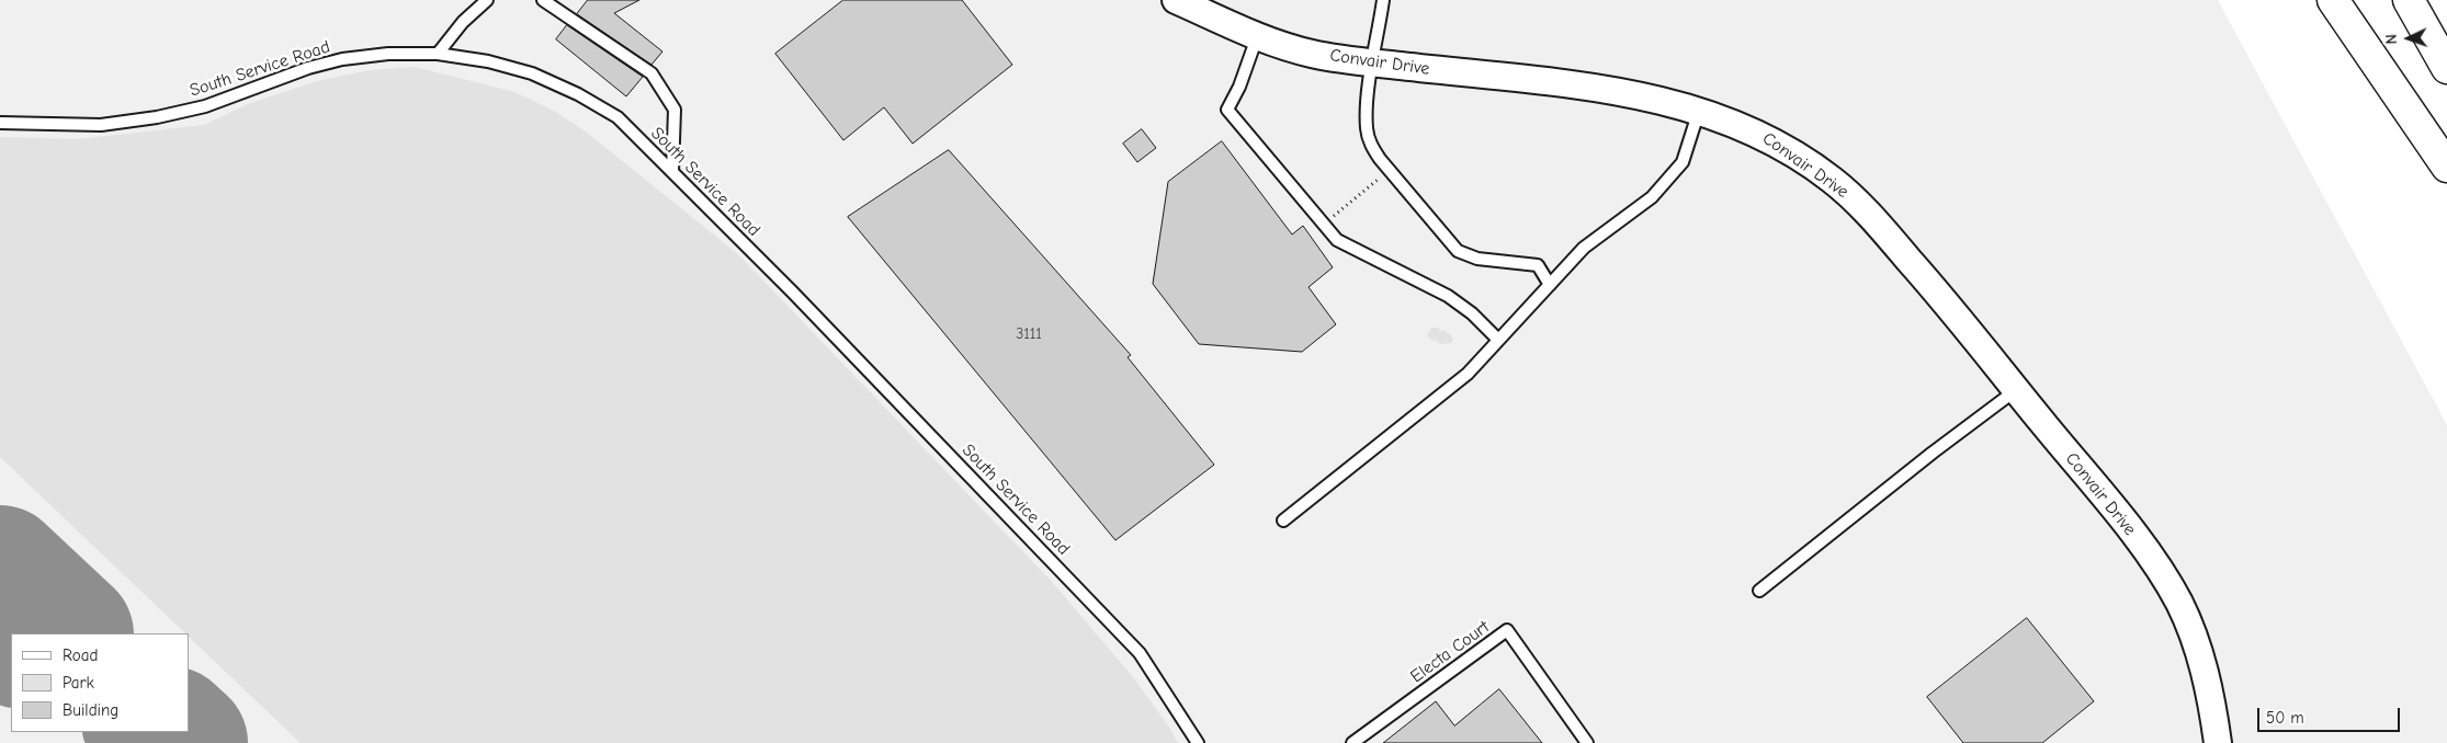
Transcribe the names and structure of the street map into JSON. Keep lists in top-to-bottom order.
{
  "streets": {
    "street": ["Convair Drive"],
    "lane": ["South Service Road", "Electa Court"]
  },
  "house_numbers": ["3111"],
  "legend": ["Road", "Park", "Building"],
  "scale_bar": "50 m",
  "north": "left"
}
